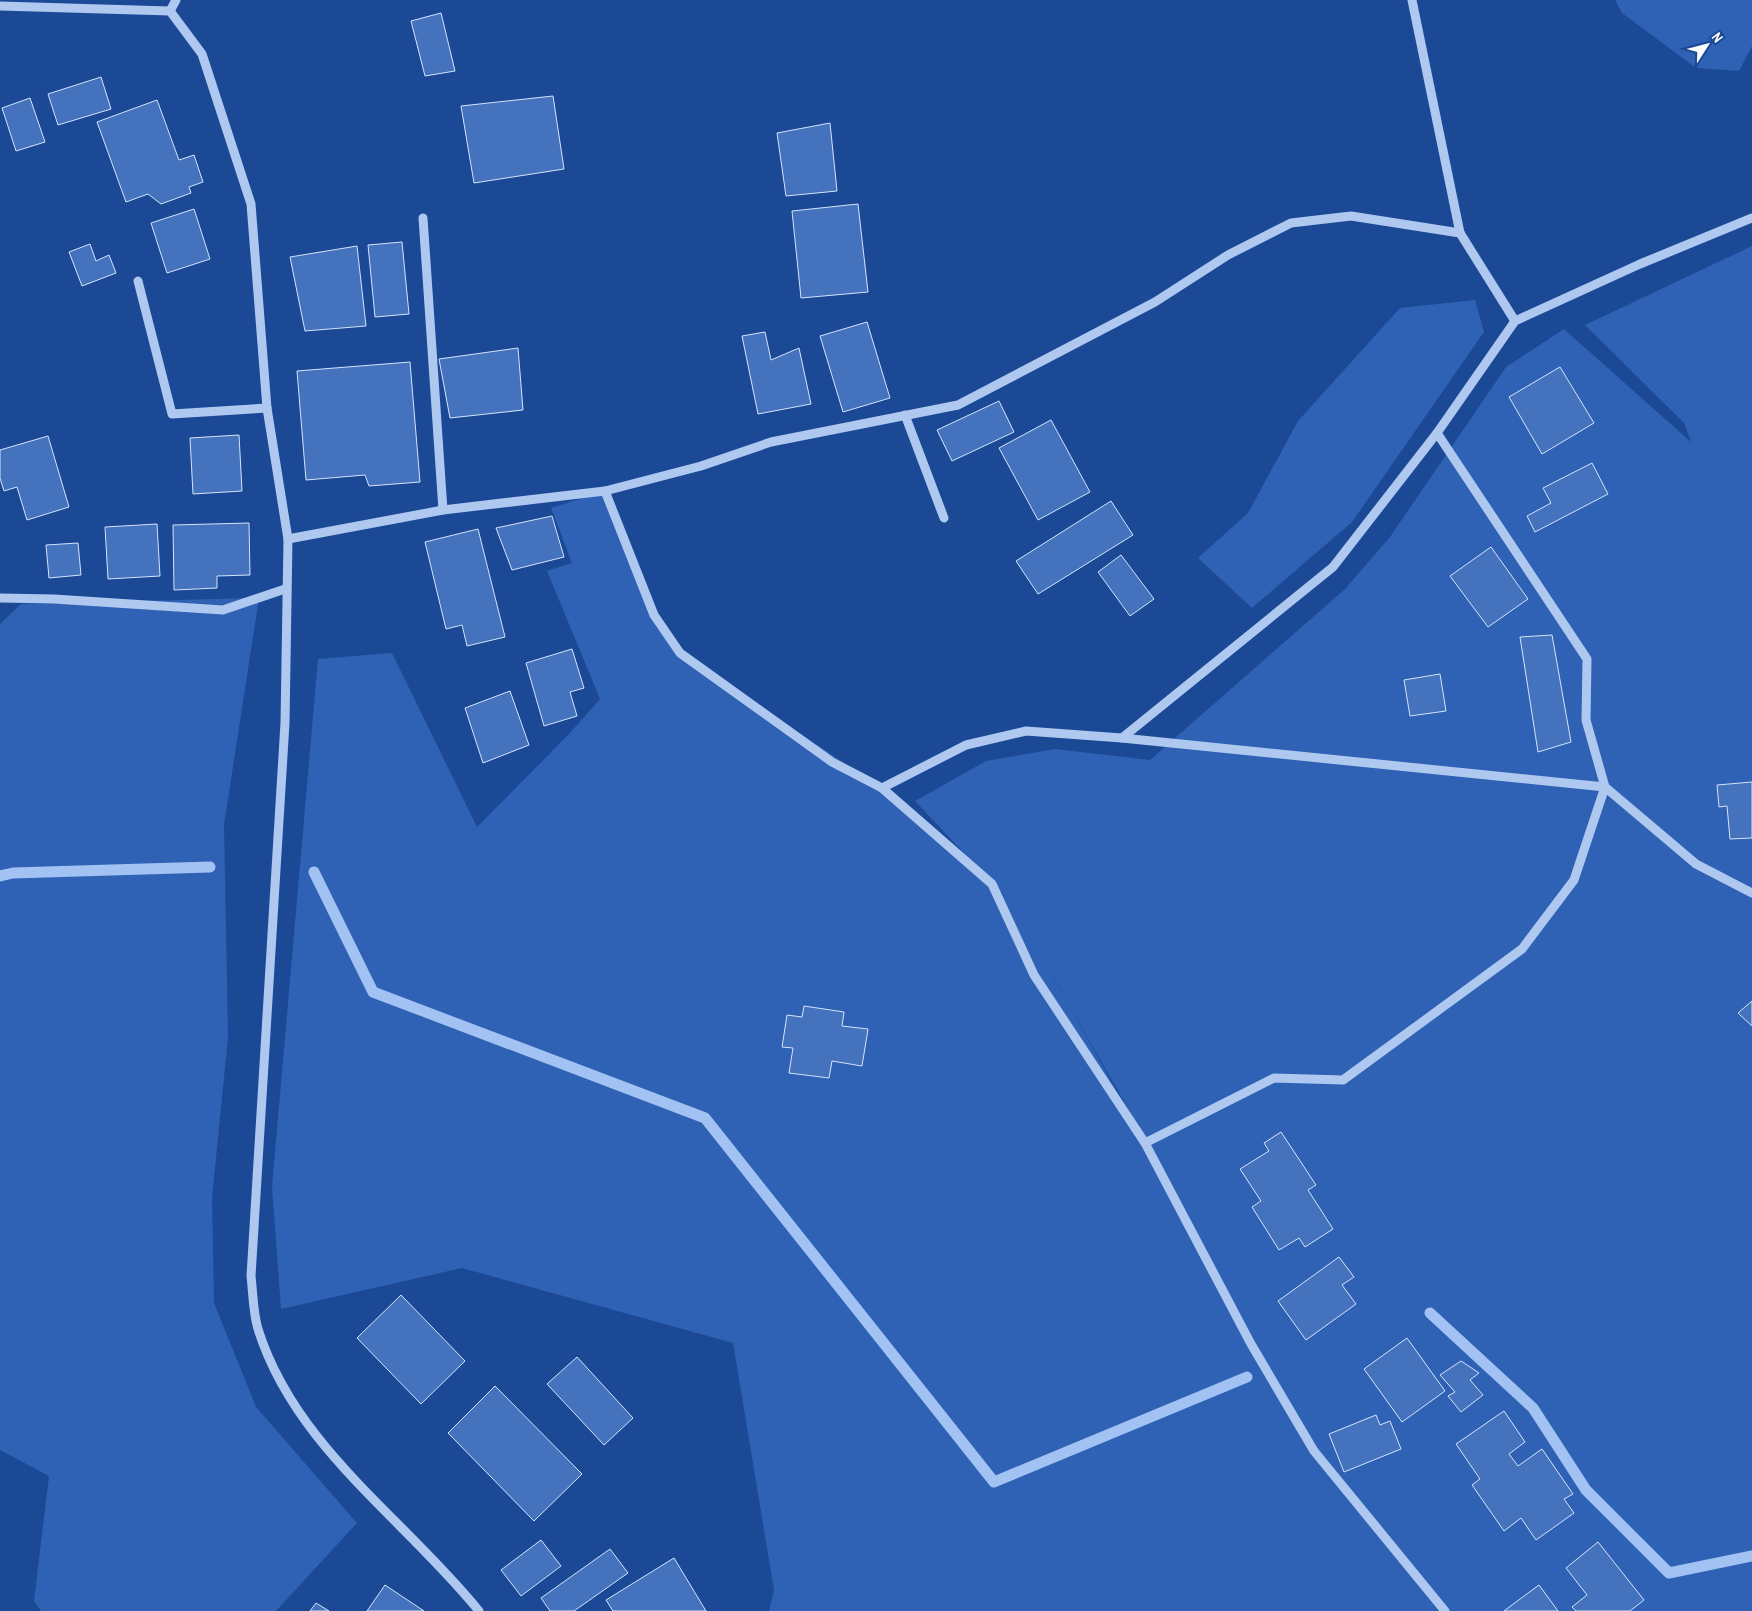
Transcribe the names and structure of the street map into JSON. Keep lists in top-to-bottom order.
{
  "north": "top right"
}
